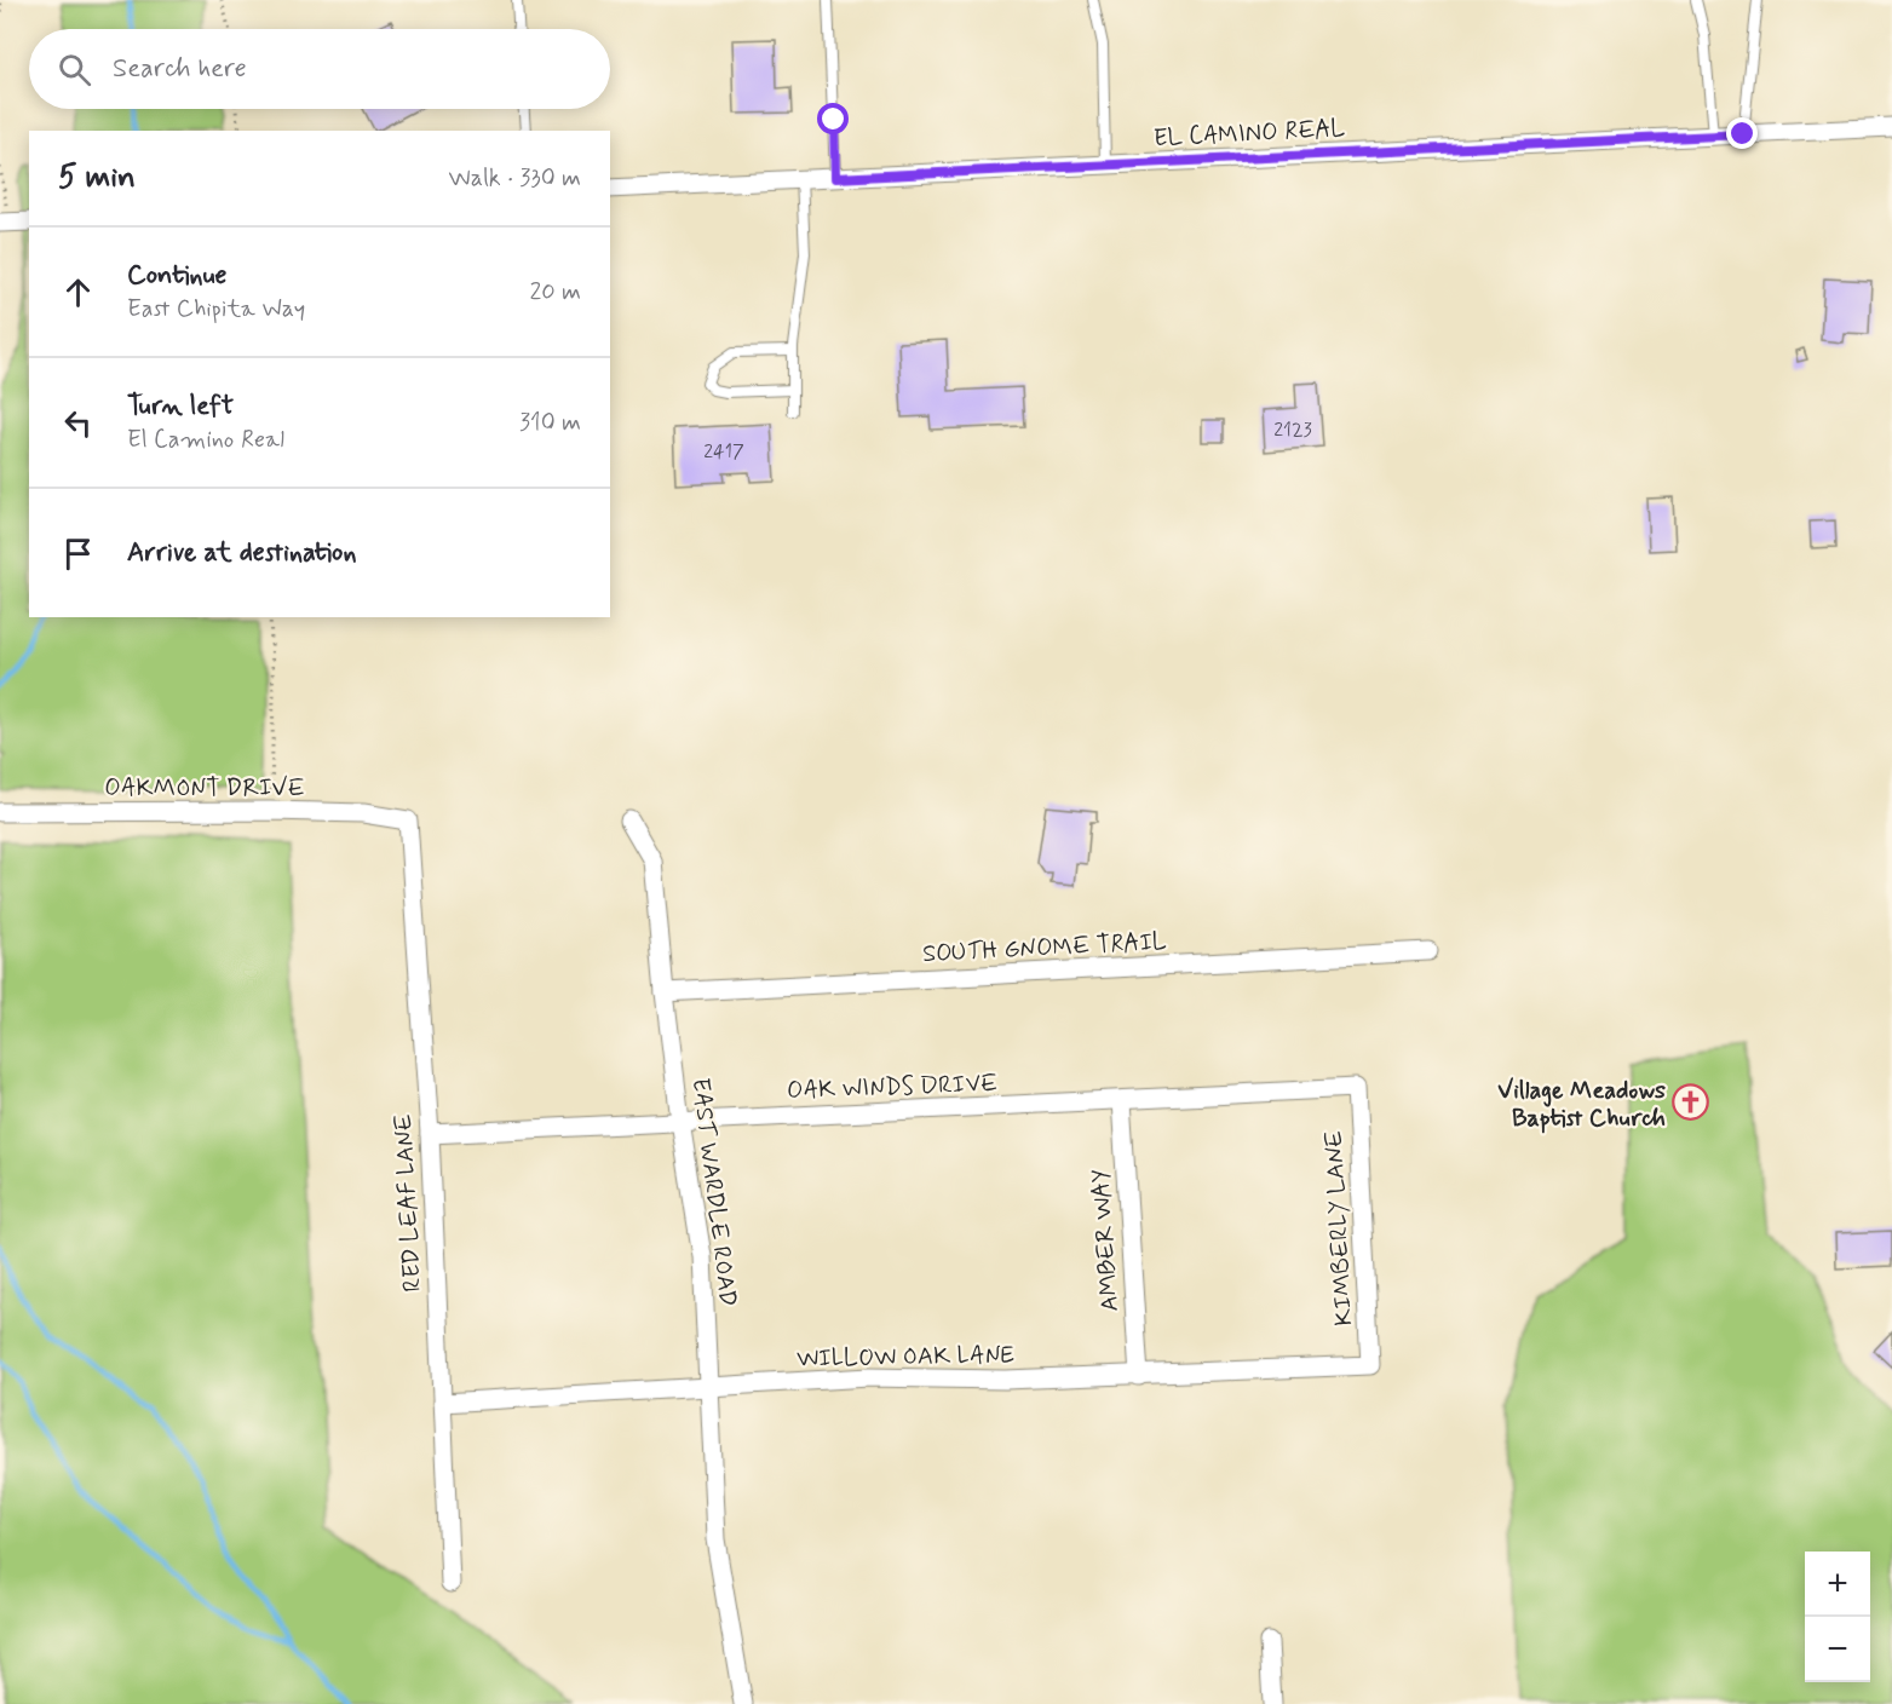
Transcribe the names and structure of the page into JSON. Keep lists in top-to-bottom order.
{
  "streets": {
    "street": [
      "EL CAMINO REAL",
      "OAKMONT DRIVE",
      "SOUTH GNOME TRAIL",
      "OAK WINDS DRIVE",
      "EAST WARDLE ROAD",
      "RED LEAF LANE",
      "KIMBERLY LANE",
      "AMBER WAY",
      "WILLOW OAK LANE"
    ]
  },
  "crossings": [
    ["OAKMONT DRIVE", "RED LEAF LANE"],
    ["SOUTH GNOME TRAIL", "EAST WARDLE ROAD"],
    ["OAK WINDS DRIVE", "EAST WARDLE ROAD"],
    ["OAK WINDS DRIVE", "RED LEAF LANE"],
    ["OAK WINDS DRIVE", "KIMBERLY LANE"],
    ["OAK WINDS DRIVE", "AMBER WAY"],
    ["EAST WARDLE ROAD", "WILLOW OAK LANE"],
    ["RED LEAF LANE", "WILLOW OAK LANE"],
    ["KIMBERLY LANE", "WILLOW OAK LANE"],
    ["AMBER WAY", "WILLOW OAK LANE"]
  ],
  "places": {
    "church": ["Village Meadows Baptist Church"]
  },
  "house_numbers": ["2123", "2417"],
  "page": {
    "search": "Search here",
    "heading": ["5 min", "Walk · 330 m"],
    "list": [
      ["Continue", "East Chipita Way", "20 m"],
      ["Turn left", "El Camino Real", "310 m"],
      "Arrive at destination"
    ],
    "map_buttons": ["+", "−"]
  }
}
